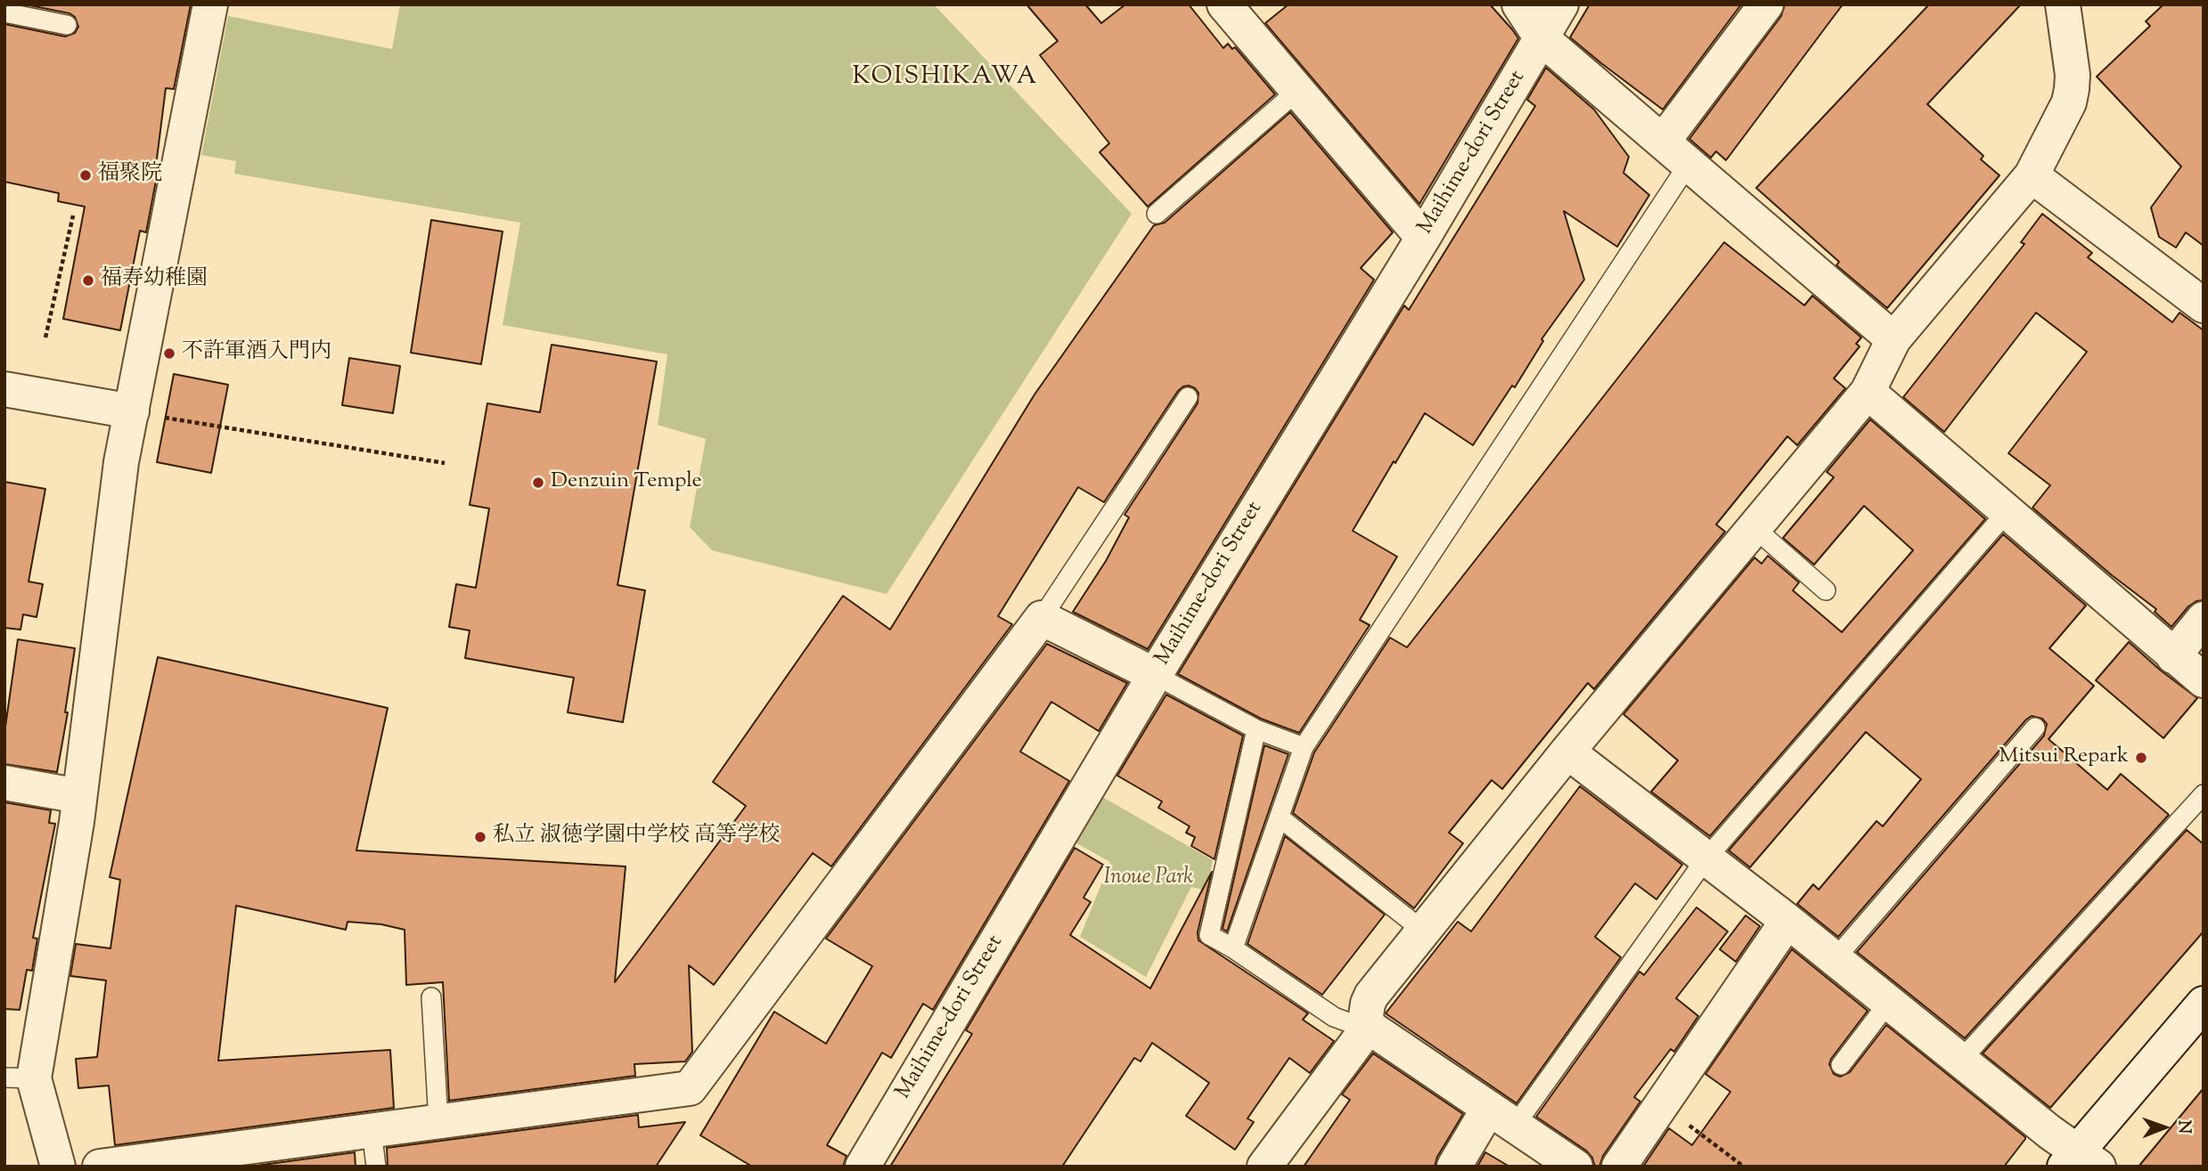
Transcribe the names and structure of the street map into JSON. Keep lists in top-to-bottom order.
{
  "streets": {
    "street": ["Maihime-dori Street"]
  },
  "districts": ["KOISHIKAWA"],
  "parks": ["Inoue Park"],
  "places": [
    "福聚院",
    "福寿幼稚園",
    "不許軍酒入門内",
    "Denzuin Temple",
    "Mitsui Repark",
    "私立 淑徳学園中学校 高等学校"
  ],
  "north": "right"
}
